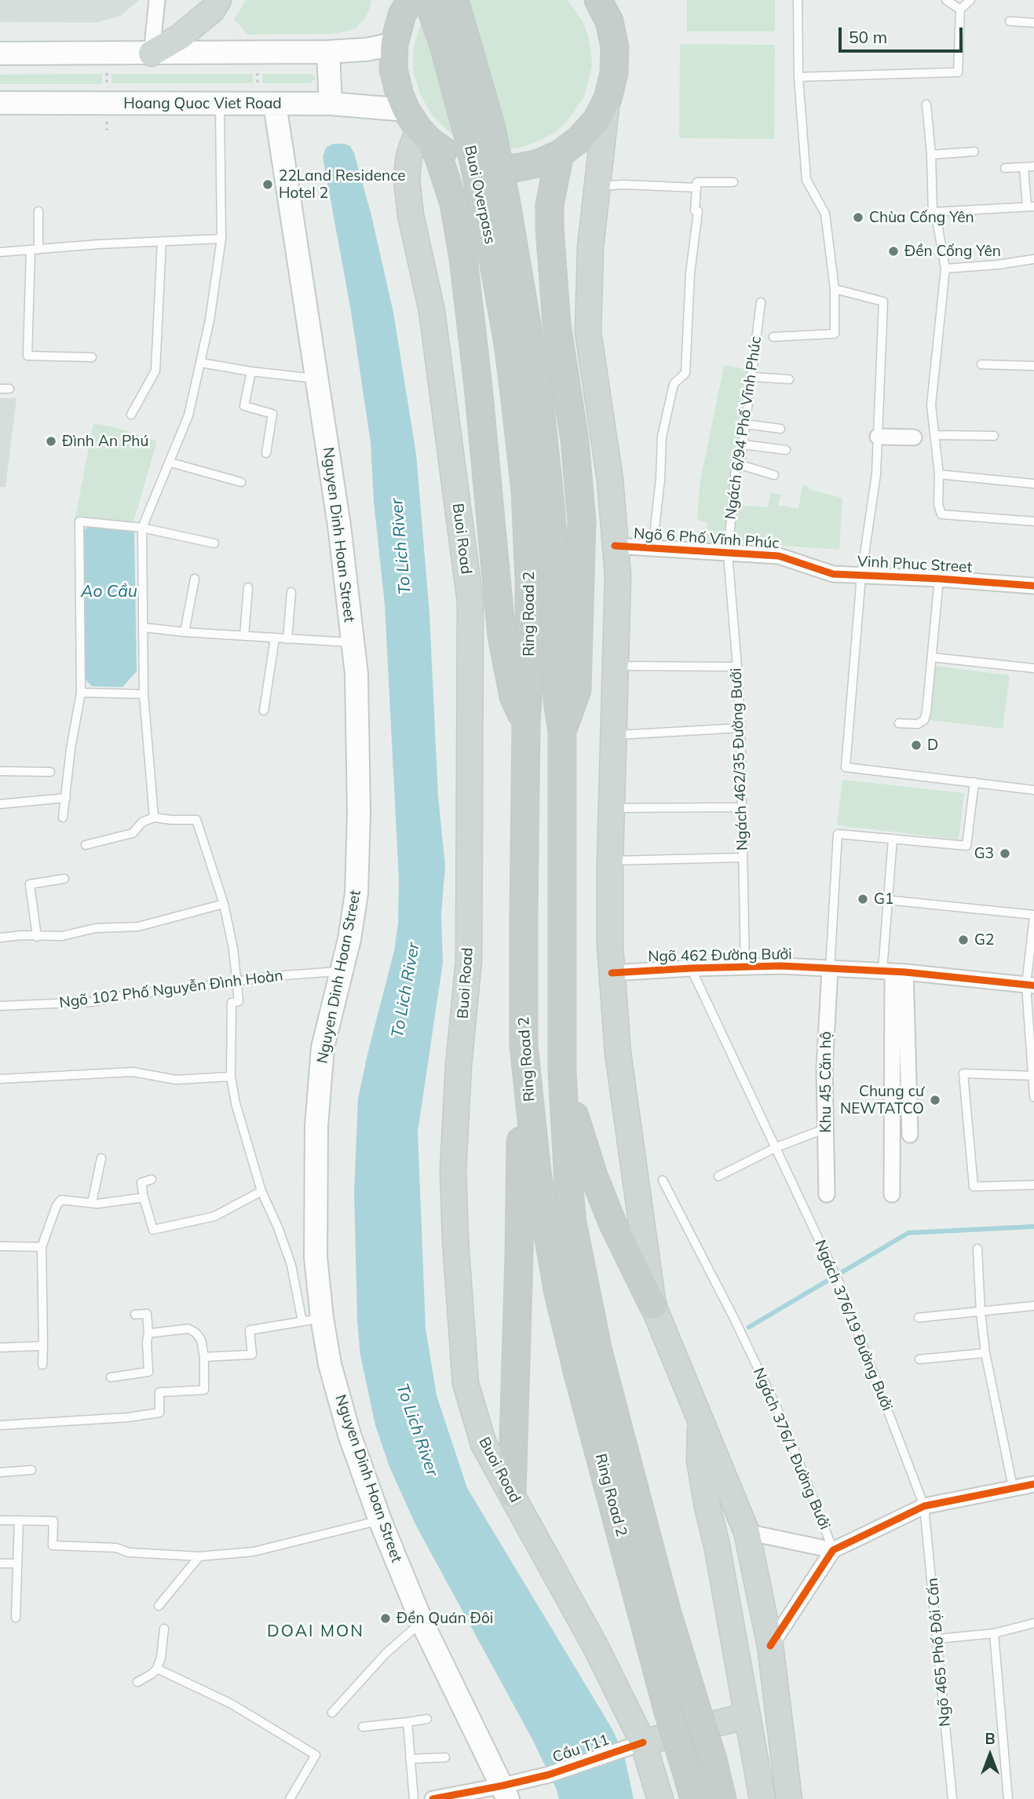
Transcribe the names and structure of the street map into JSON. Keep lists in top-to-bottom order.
{
  "streets": {
    "highway": ["Buoi Overpass", "Ring Road 2"],
    "main road": ["Hoang Quoc Viet Road", "Nguyen Dinh Hoan Street", "Buoi Road"],
    "street": [
      "Ngõ 6 Phố Vĩnh Phúc",
      "Vinh Phuc Street",
      "Ngõ 462 Đường Bưởi",
      "Khu 45 Căn hộ",
      "Cầu T11"
    ],
    "lane": [
      "Ngách 6/94 Phố Vĩnh Phúc",
      "Ngách 462/35 Đường Bưởi",
      "Ngõ 102 Phố Nguyễn Đình Hoàn",
      "Ngách 376/19 Đường Bưởi",
      "Ngách 376/1 Đường Bưởi",
      "Ngõ 465 Phố Đội Cấn"
    ]
  },
  "crossings": [
    ["Hoang Quoc Viet Road", "Nguyen Dinh Hoan Street"],
    ["Hoang Quoc Viet Road", "Buoi Road"],
    ["Buoi Overpass", "Ring Road 2"],
    ["Ngách 6/94 Phố Vĩnh Phúc", "Ngõ 6 Phố Vĩnh Phúc"],
    ["Ngách 6/94 Phố Vĩnh Phúc", "Ngách 462/35 Đường Bưởi"],
    ["Nguyen Dinh Hoan Street", "Ngõ 102 Phố Nguyễn Đình Hoàn"],
    ["Nguyen Dinh Hoan Street", "Cầu T11"],
    ["Buoi Road", "Cầu T11"],
    ["Ngõ 6 Phố Vĩnh Phúc", "Vinh Phuc Street"],
    ["Ngõ 6 Phố Vĩnh Phúc", "Ngách 462/35 Đường Bưởi"],
    ["Ngách 462/35 Đường Bưởi", "Ngõ 462 Đường Bưởi"],
    ["Ngõ 462 Đường Bưởi", "Khu 45 Căn hộ"],
    ["Ngõ 462 Đường Bưởi", "Ngách 376/19 Đường Bưởi"],
    ["Ngách 376/19 Đường Bưởi", "Ngõ 465 Phố Đội Cấn"]
  ],
  "districts": ["DOAI MON"],
  "water": ["To Lich River", "Ao Cầu"],
  "places": [
    "22Land Residence Hotel 2",
    "Chùa Cống Yên",
    "Đền Cống Yên",
    "Đình An Phú",
    "D",
    "G3",
    "G1",
    "G2",
    "Chung cư NEWTATCO",
    "Đền Quán Đôi"
  ],
  "scale_bar": "50 m",
  "north": "top"
}
